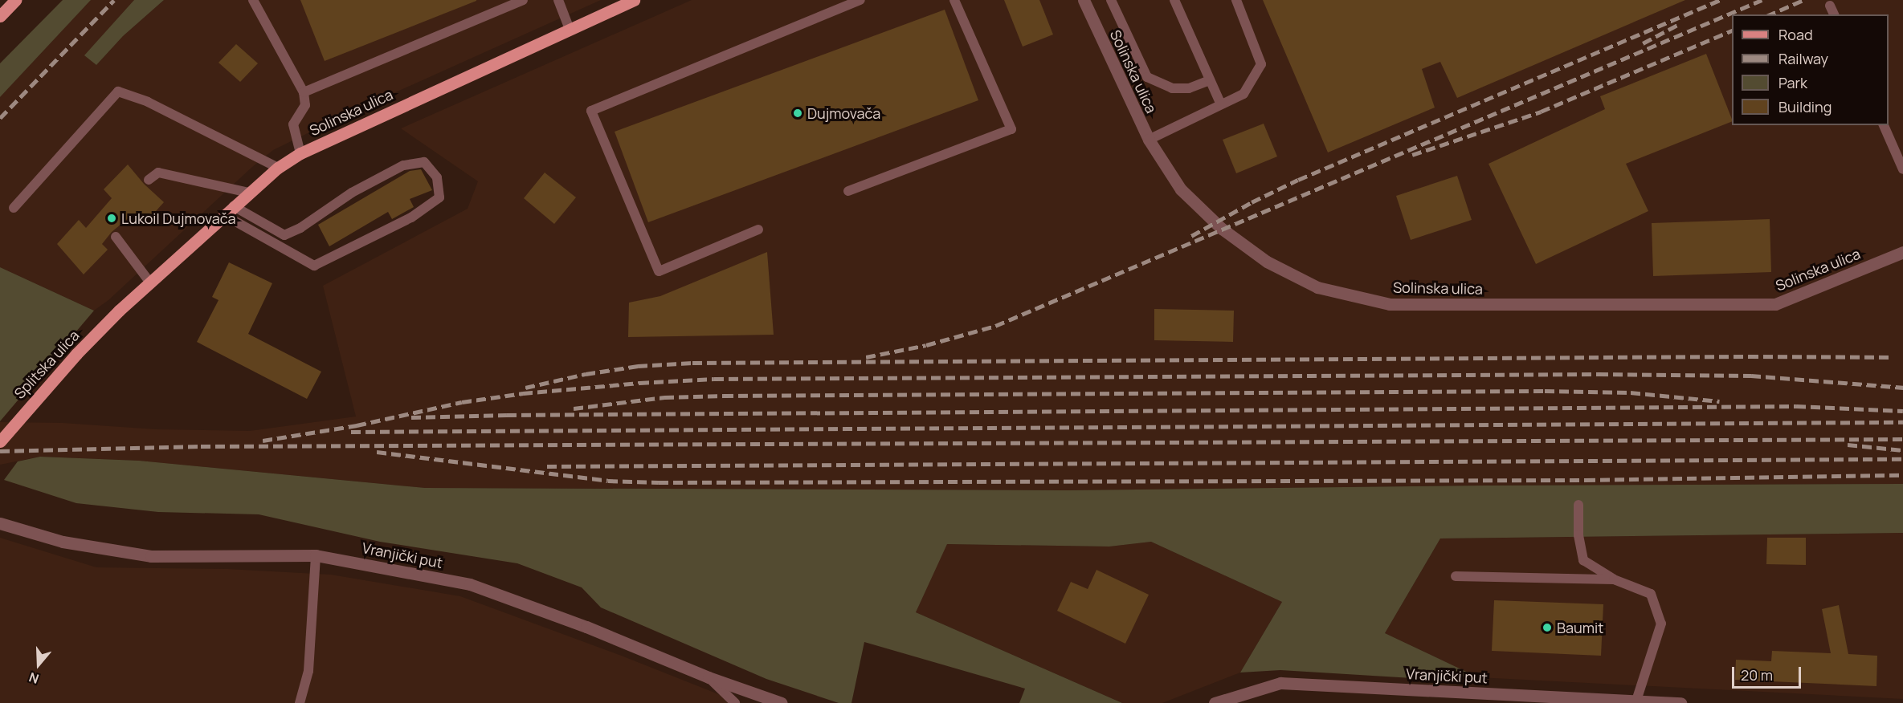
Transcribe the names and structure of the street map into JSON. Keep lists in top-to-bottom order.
{
  "streets": {
    "main road": ["Solinska ulica", "Splitska ulica"],
    "street": ["Vranjički put"]
  },
  "crossings": [
    ["Solinska ulica", "Splitska ulica"]
  ],
  "places": ["Dujmovača", "Lukoil Dujmovača", "Baumit"],
  "legend": [
    "Road",
    "Railway",
    "Park",
    "Building"
  ],
  "scale_bar": "20 m",
  "north": "bottom"
}
